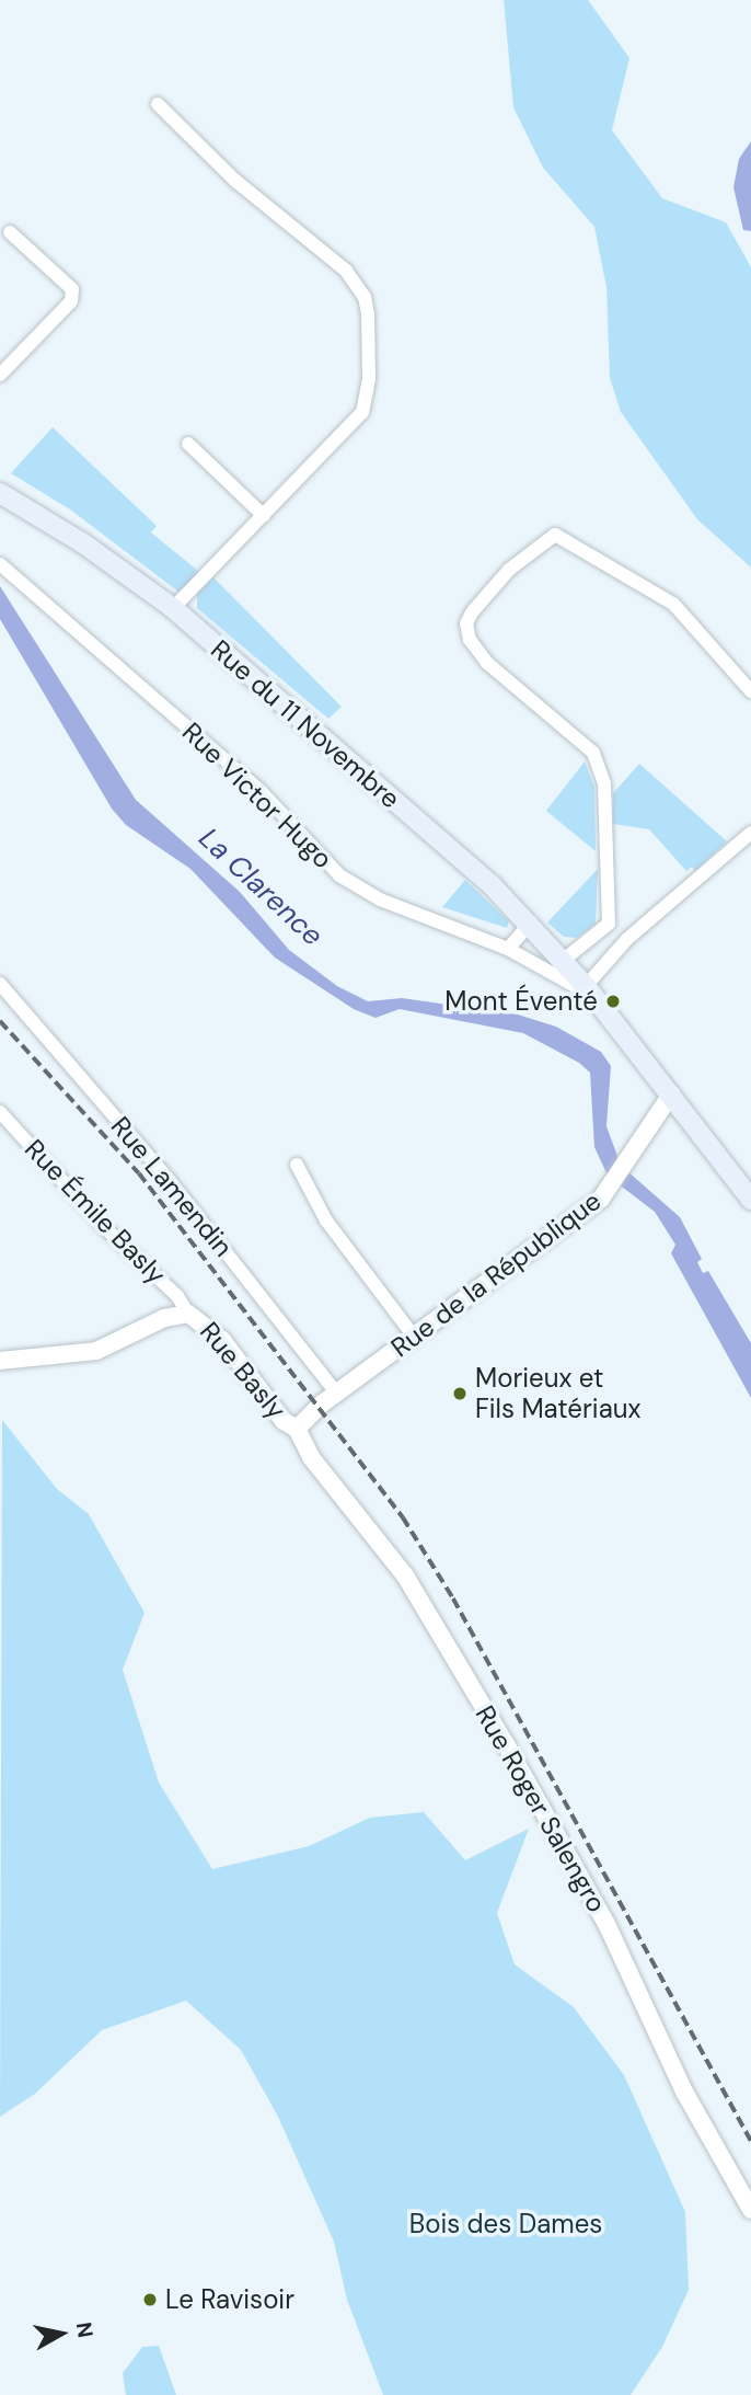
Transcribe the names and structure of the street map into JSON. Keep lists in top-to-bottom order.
{
  "streets": {
    "main road": ["Rue du 11 Novembre"],
    "street": [
      "Rue Victor Hugo",
      "Rue Lamendin",
      "Rue Émile Basly",
      "Rue de la République",
      "Rue Basly",
      "Rue Roger Salengro"
    ]
  },
  "crossings": [
    ["Rue du 11 Novembre", "Rue Victor Hugo"],
    ["Rue du 11 Novembre", "Rue de la République"],
    ["Rue Lamendin", "Rue de la République"],
    ["Rue Émile Basly", "Rue Basly"],
    ["Rue de la République", "Rue Basly"],
    ["Rue de la République", "Rue Roger Salengro"],
    ["Rue Basly", "Rue Roger Salengro"]
  ],
  "water": ["La Clarence"],
  "parks": ["Bois des Dames"],
  "places": ["Mont Éventé", "Morieux et Fils Matériaux", "Le Ravisoir"],
  "north": "right"
}
